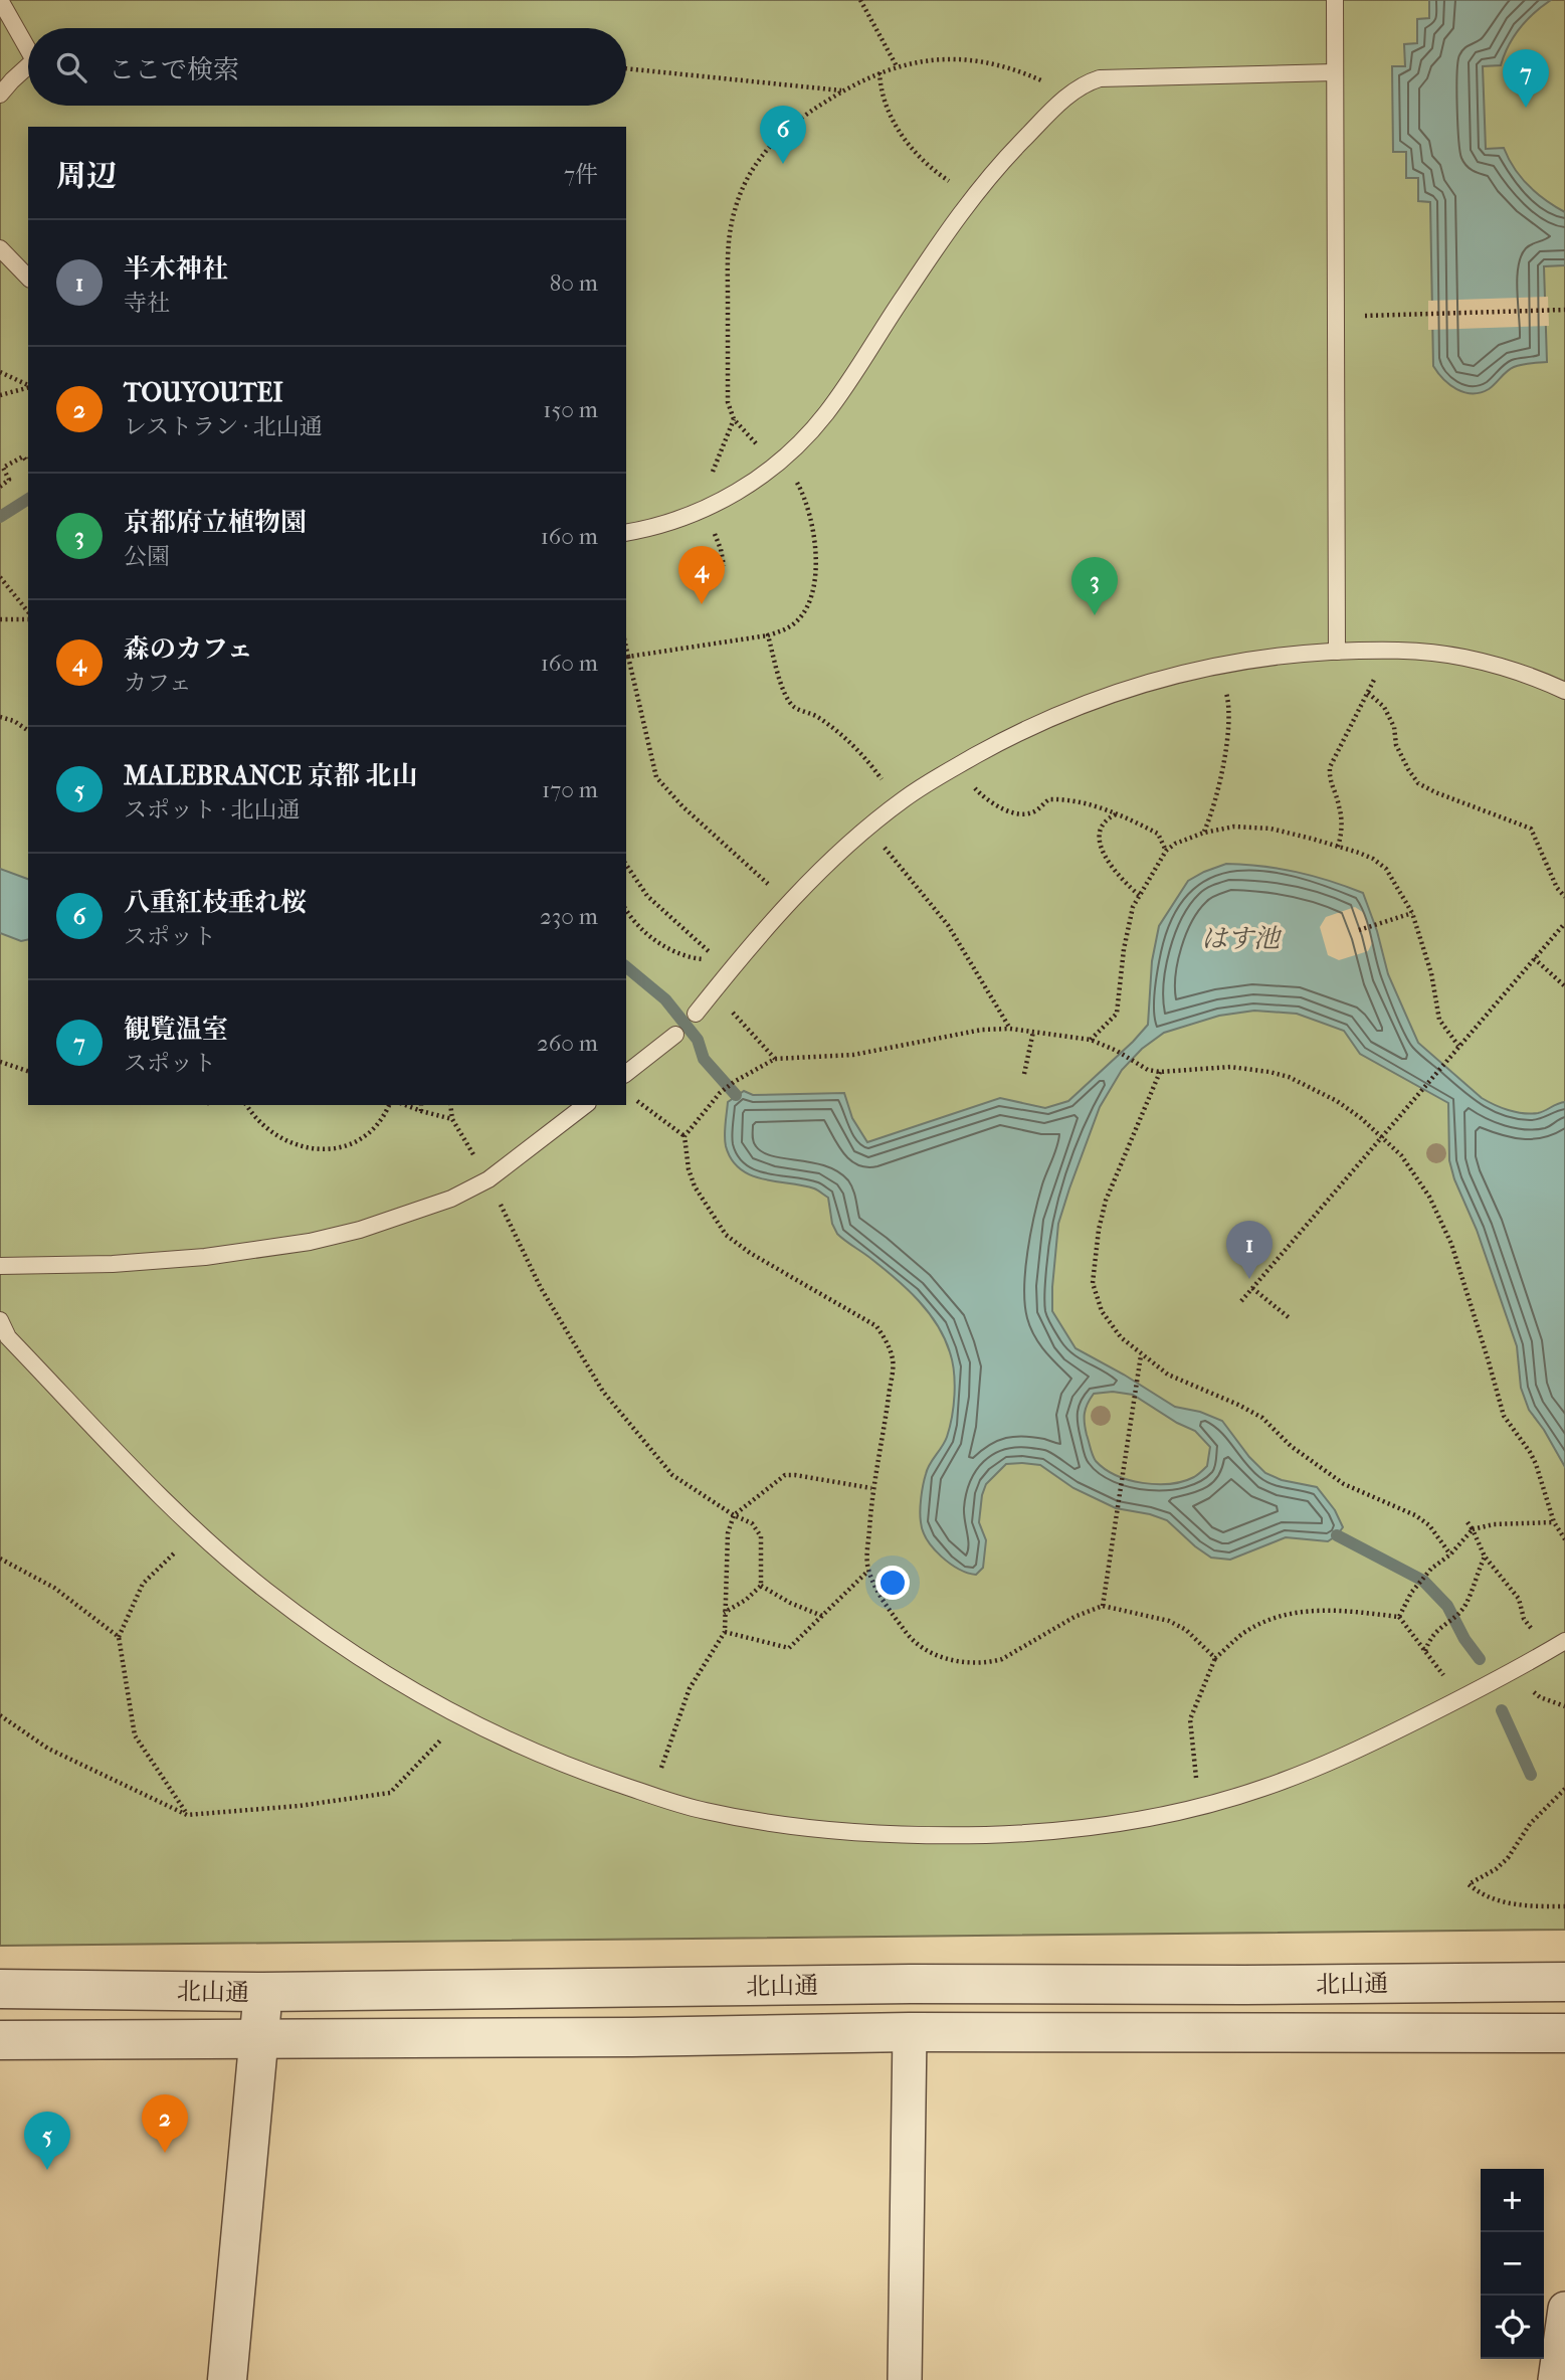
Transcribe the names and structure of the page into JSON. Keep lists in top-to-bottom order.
{
  "streets": {
    "street": ["北山通"]
  },
  "water": ["はす池"],
  "page": {
    "search": "ここで検索",
    "pins": [
      "7",
      "6",
      "4",
      "3",
      "1",
      "2",
      "5"
    ],
    "heading": ["周辺", "7件"],
    "list": [
      {
        "mark": "1",
        "name": "半木神社",
        "note": "寺社",
        "value": "80 m"
      },
      {
        "mark": "2",
        "name": "TOUYOUTEI",
        "note": "レストラン · 北山通",
        "value": "150 m"
      },
      {
        "mark": "3",
        "name": "京都府立植物園",
        "note": "公園",
        "value": "160 m"
      },
      {
        "mark": "4",
        "name": "森のカフェ",
        "note": "カフェ",
        "value": "160 m"
      },
      {
        "mark": "5",
        "name": "MALEBRANCE 京都 北山",
        "note": "スポット · 北山通",
        "value": "170 m"
      },
      {
        "mark": "6",
        "name": "八重紅枝垂れ桜",
        "note": "スポット",
        "value": "230 m"
      },
      {
        "mark": "7",
        "name": "観覧温室",
        "note": "スポット",
        "value": "260 m"
      }
    ],
    "map_buttons": ["+", "−"]
  }
}
